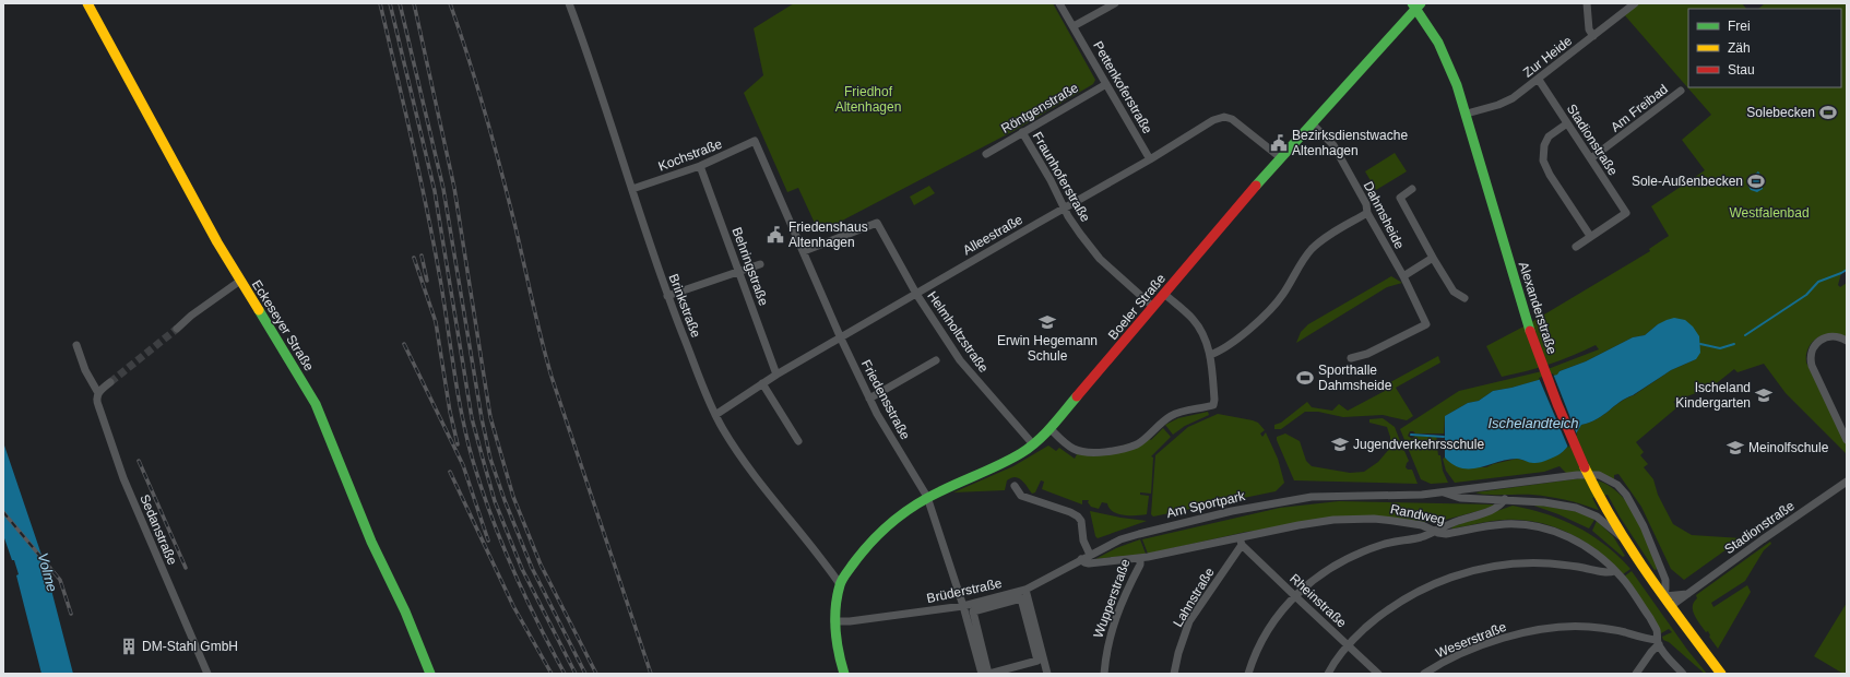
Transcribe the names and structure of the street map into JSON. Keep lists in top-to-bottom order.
{
  "streets": {
    "main road": ["Boeler Straße", "Alexanderstraße", "Eckeseyer Straße"],
    "street": [
      "Zur Heide",
      "Pettenkoferstraße",
      "Röntgenstraße",
      "Am Freibad",
      "Stadionstraße",
      "Kochstraße",
      "Fraunhoferstraße",
      "Dahmsheide",
      "Alleestraße",
      "Behringstraße",
      "Brinkstraße",
      "Helmholtzstraße",
      "Friedensstraße",
      "Am Sportpark",
      "Randweg",
      "Sedanstraße",
      "Brüderstraße",
      "Lahnstraße",
      "Wupperstraße",
      "Rheinstraße",
      "Weserstraße"
    ]
  },
  "crossings": [
    ["Zur Heide", "Stadionstraße"],
    ["Zur Heide", "Alexanderstraße"],
    ["Pettenkoferstraße", "Röntgenstraße"],
    ["Pettenkoferstraße", "Alleestraße"],
    ["Röntgenstraße", "Fraunhoferstraße"],
    ["Am Freibad", "Stadionstraße"],
    ["Stadionstraße", "Alexanderstraße"],
    ["Kochstraße", "Behringstraße"],
    ["Kochstraße", "Brinkstraße"],
    ["Kochstraße", "Friedensstraße"],
    ["Fraunhoferstraße", "Alleestraße"],
    ["Fraunhoferstraße", "Boeler Straße"],
    ["Dahmsheide", "Boeler Straße"],
    ["Alleestraße", "Behringstraße"],
    ["Alleestraße", "Brinkstraße"],
    ["Alleestraße", "Boeler Straße"],
    ["Alleestraße", "Helmholtzstraße"],
    ["Alleestraße", "Friedensstraße"],
    ["Brinkstraße", "Boeler Straße"],
    ["Boeler Straße", "Alexanderstraße"],
    ["Boeler Straße", "Helmholtzstraße"],
    ["Boeler Straße", "Friedensstraße"],
    ["Alexanderstraße", "Am Sportpark"],
    ["Helmholtzstraße", "Friedensstraße"],
    ["Friedensstraße", "Brüderstraße"],
    ["Am Sportpark", "Brüderstraße"],
    ["Randweg", "Brüderstraße"],
    ["Randweg", "Lahnstraße"],
    ["Randweg", "Wupperstraße"],
    ["Randweg", "Rheinstraße"],
    ["Randweg", "Weserstraße"],
    ["Lahnstraße", "Rheinstraße"]
  ],
  "water": ["Ischelandteich", "Volme"],
  "parks": ["Friedhof Altenhagen", "Westfalenbad"],
  "places": {
    "sports": ["Solebecken", "Sole-Außenbecken", "Sporthalle Dahmsheide"],
    "public building": ["Bezirksdienstwache Altenhagen", "Friedenshaus Altenhagen"],
    "school or university": [
      "Erwin Hegemann Schule",
      "Ischeland Kindergarten",
      "Jugendverkehrsschule",
      "Meinolfschule"
    ],
    "building": ["DM-Stahl GmbH"]
  },
  "legend": ["Frei", "Zäh", "Stau"]
}
